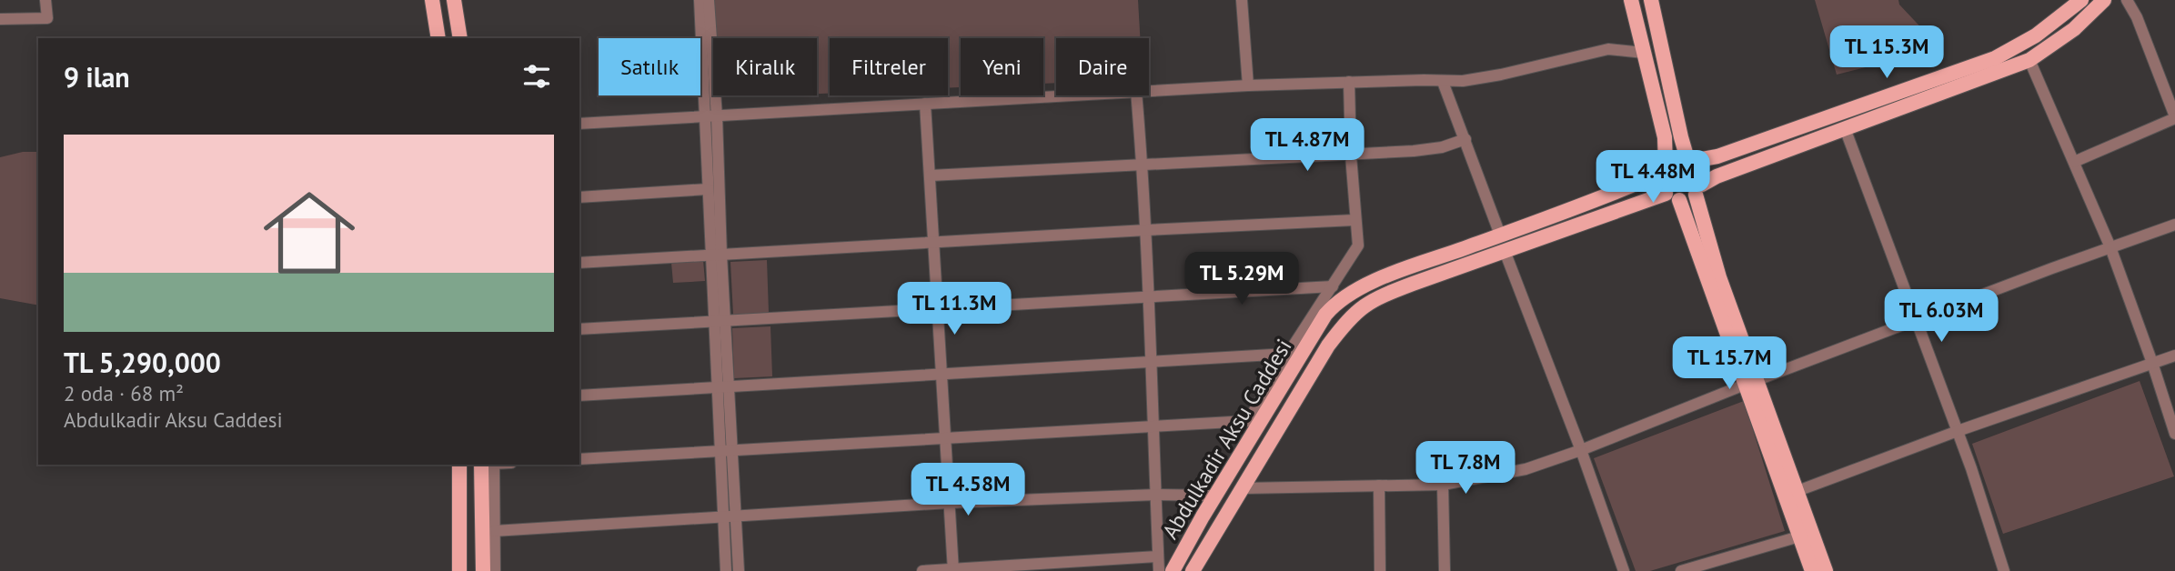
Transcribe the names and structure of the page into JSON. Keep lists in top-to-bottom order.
{
  "streets": {
    "main road": ["Abdulkadir Aksu Caddesi"]
  },
  "page": {
    "price": [
      "TL 15.3M",
      "TL 4.87M",
      "TL 4.48M",
      "TL 5.29M",
      "TL 11.3M",
      "TL 6.03M",
      "TL 15.7M",
      "TL 7.8M",
      "TL 4.58M"
    ],
    "chip": [
      "Satılık",
      "Kiralık",
      "Filtreler",
      "Yeni",
      "Daire"
    ],
    "heading": "9 ilan",
    "list": [
      {
        "name": "TL 5,290,000",
        "note": "2 oda · 68 m² · Abdulkadir Aksu Caddesi"
      }
    ]
  }
}
